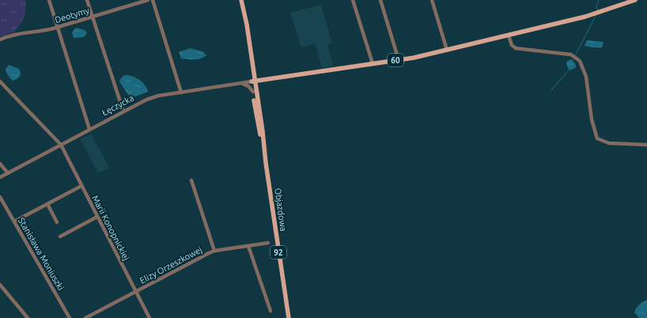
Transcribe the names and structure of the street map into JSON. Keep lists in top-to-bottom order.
{
  "streets": {
    "main road": ["60", "Objazdowa", "92"],
    "street": [
      "Deotymy",
      "Łęczycka",
      "Marii Konopnickiej",
      "Stanisława Moniuszki",
      "Elizy Orzeszkowej"
    ]
  },
  "crossings": [
    ["60", "Łęczycka"],
    ["60", "Objazdowa"],
    ["Łęczycka", "Objazdowa"],
    ["Łęczycka", "Marii Konopnickiej"],
    ["Marii Konopnickiej", "Elizy Orzeszkowej"]
  ]
}
